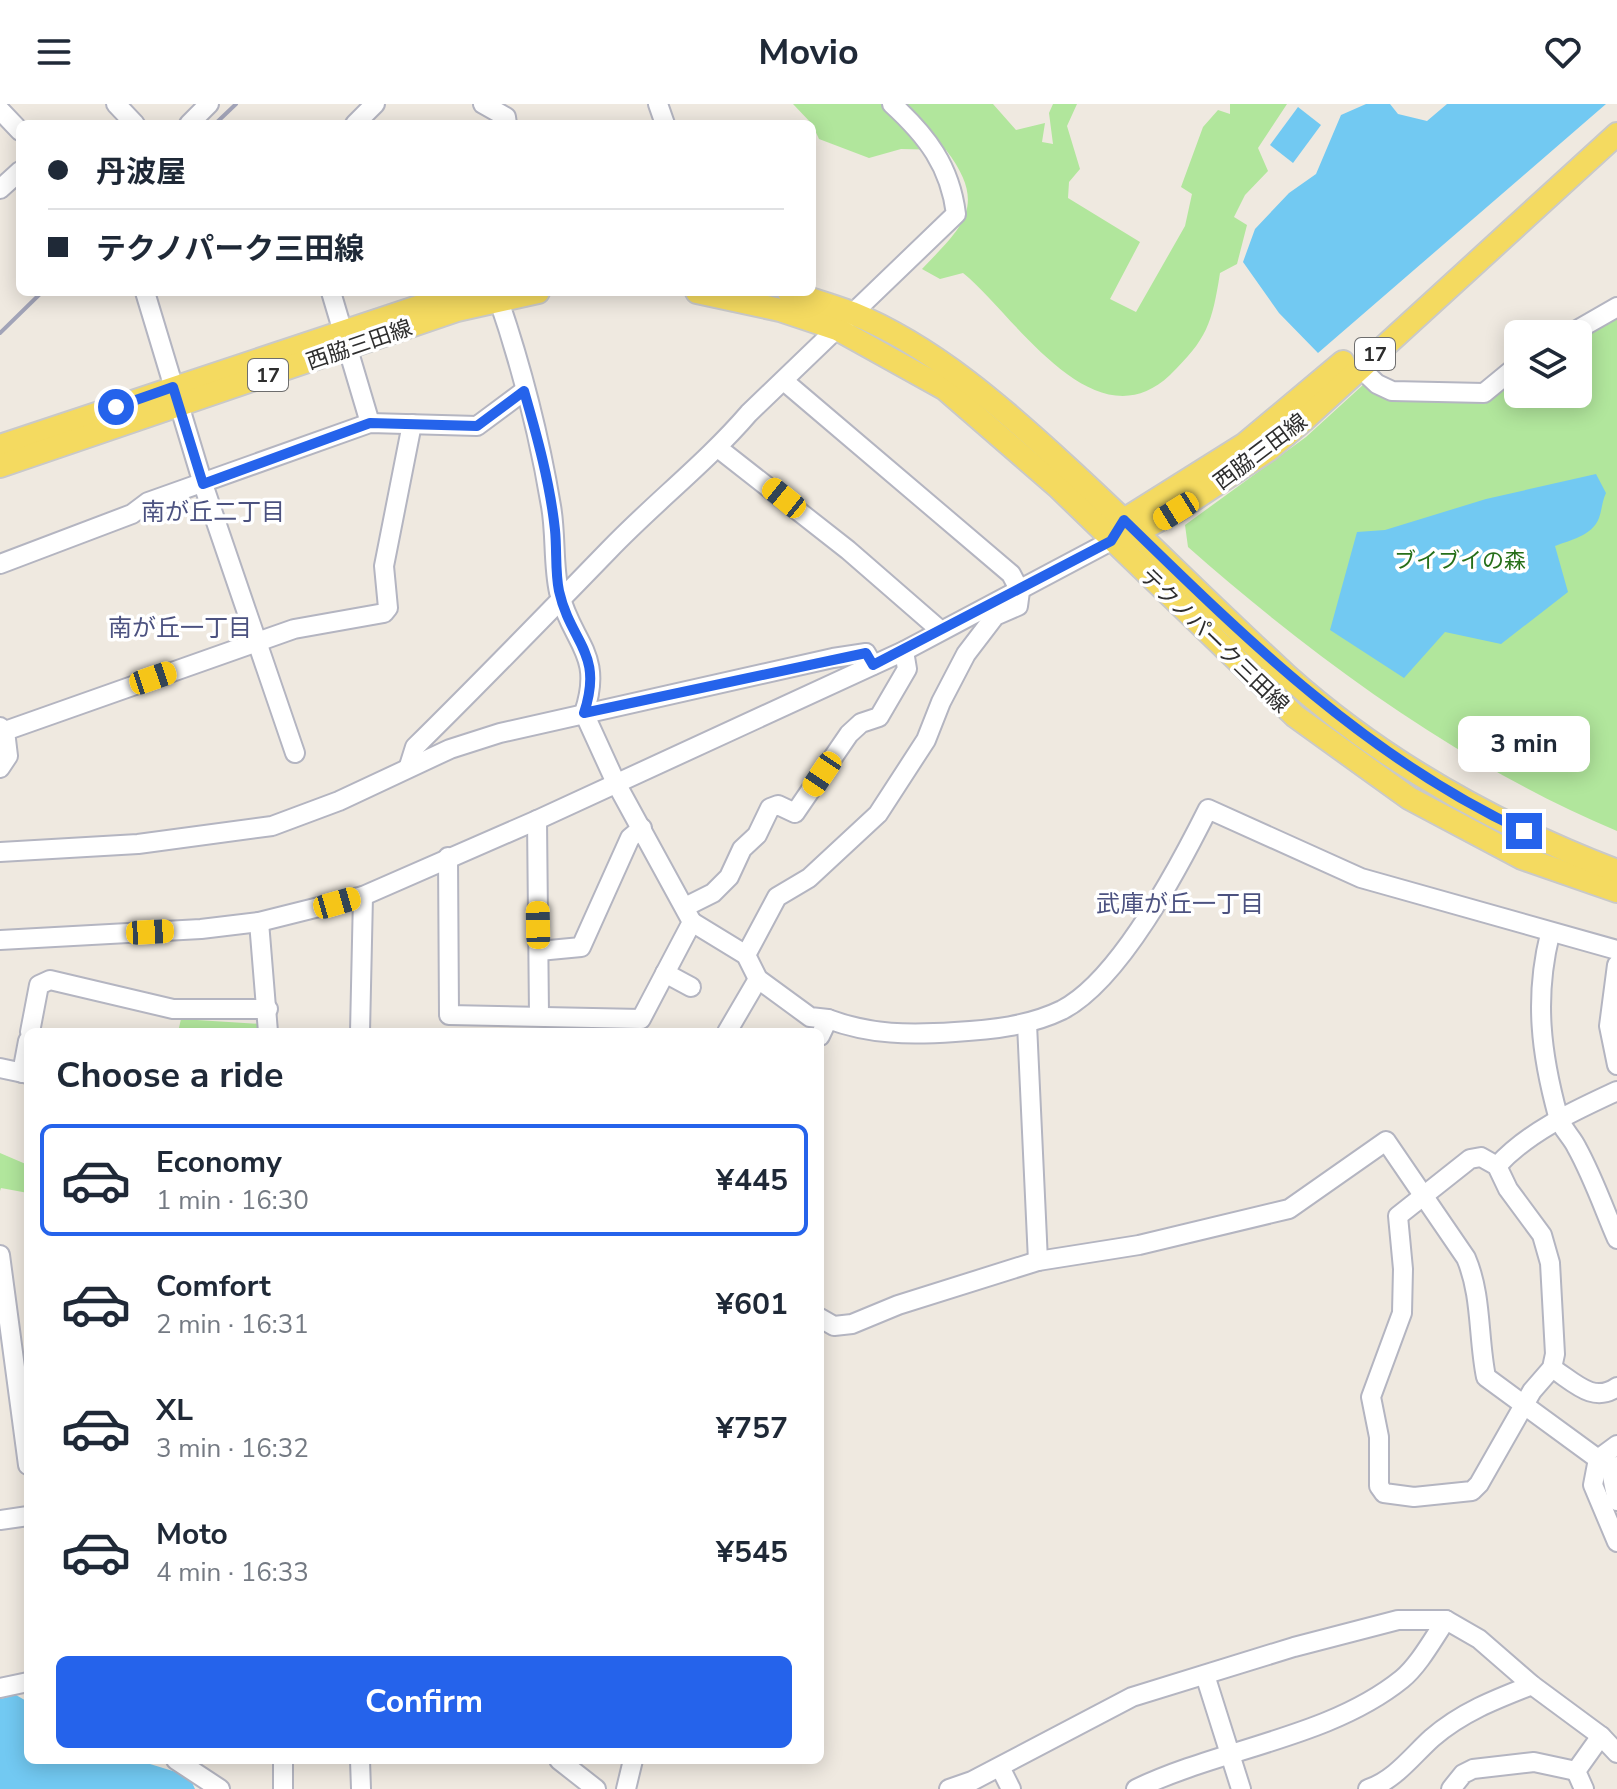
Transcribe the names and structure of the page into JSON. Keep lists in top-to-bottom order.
{
  "streets": {
    "main road": ["西脇三田線", "17", "テクノパーク三田線"]
  },
  "crossings": [
    ["西脇三田線", "テクノパーク三田線"]
  ],
  "districts": ["南が丘二丁目", "南が丘一丁目", "武庫が丘一丁目"],
  "parks": ["ブイブイの森"],
  "page": {
    "header": "Movio",
    "banner": ["丹波屋", "テクノパーク三田線"],
    "bubble": "3 min",
    "heading": "Choose a ride",
    "list": [
      {
        "name": "Economy",
        "note": "1 min · 16:30",
        "value": "¥445"
      },
      {
        "name": "Comfort",
        "note": "2 min · 16:31",
        "value": "¥601"
      },
      {
        "name": "XL",
        "note": "3 min · 16:32",
        "value": "¥757"
      },
      {
        "name": "Moto",
        "note": "4 min · 16:33",
        "value": "¥545"
      }
    ],
    "buttons": "Confirm"
  }
}
